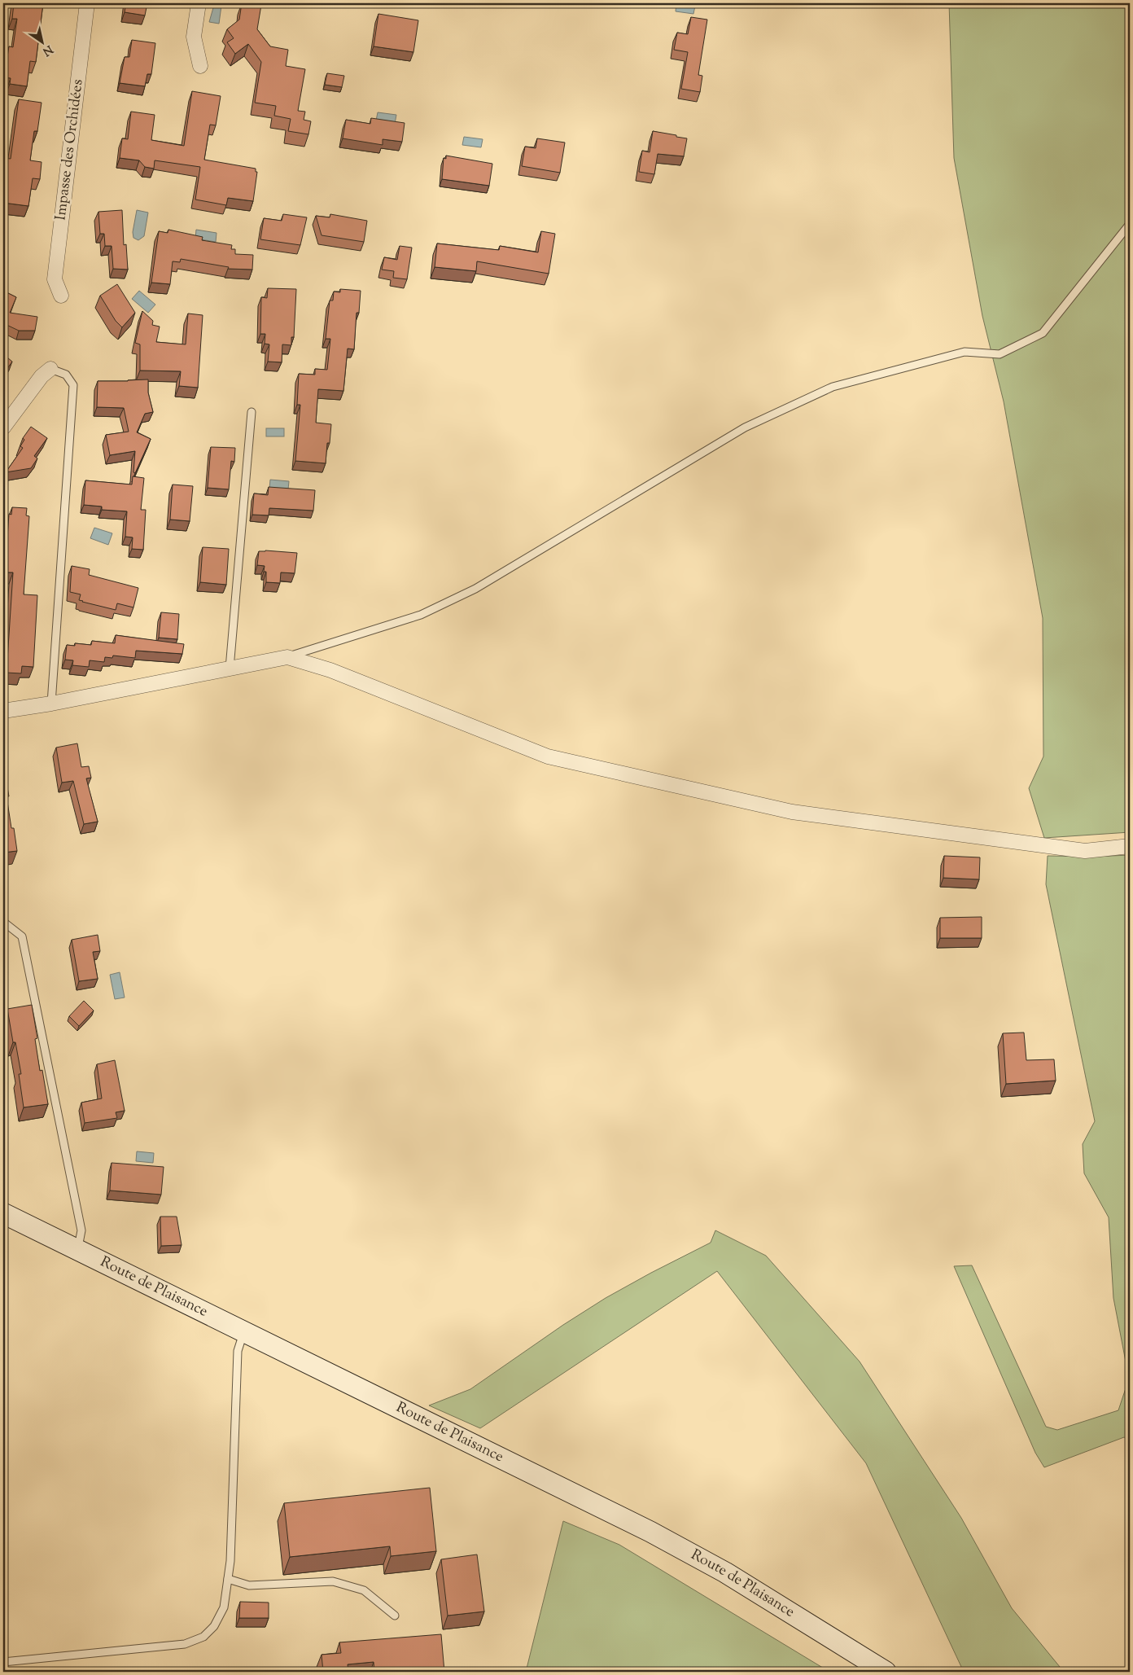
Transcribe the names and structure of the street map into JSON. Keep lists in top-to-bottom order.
{
  "streets": {
    "main road": ["Route de Plaisance"],
    "street": ["Impasse des Orchidées"]
  },
  "north": "bottom right"
}
